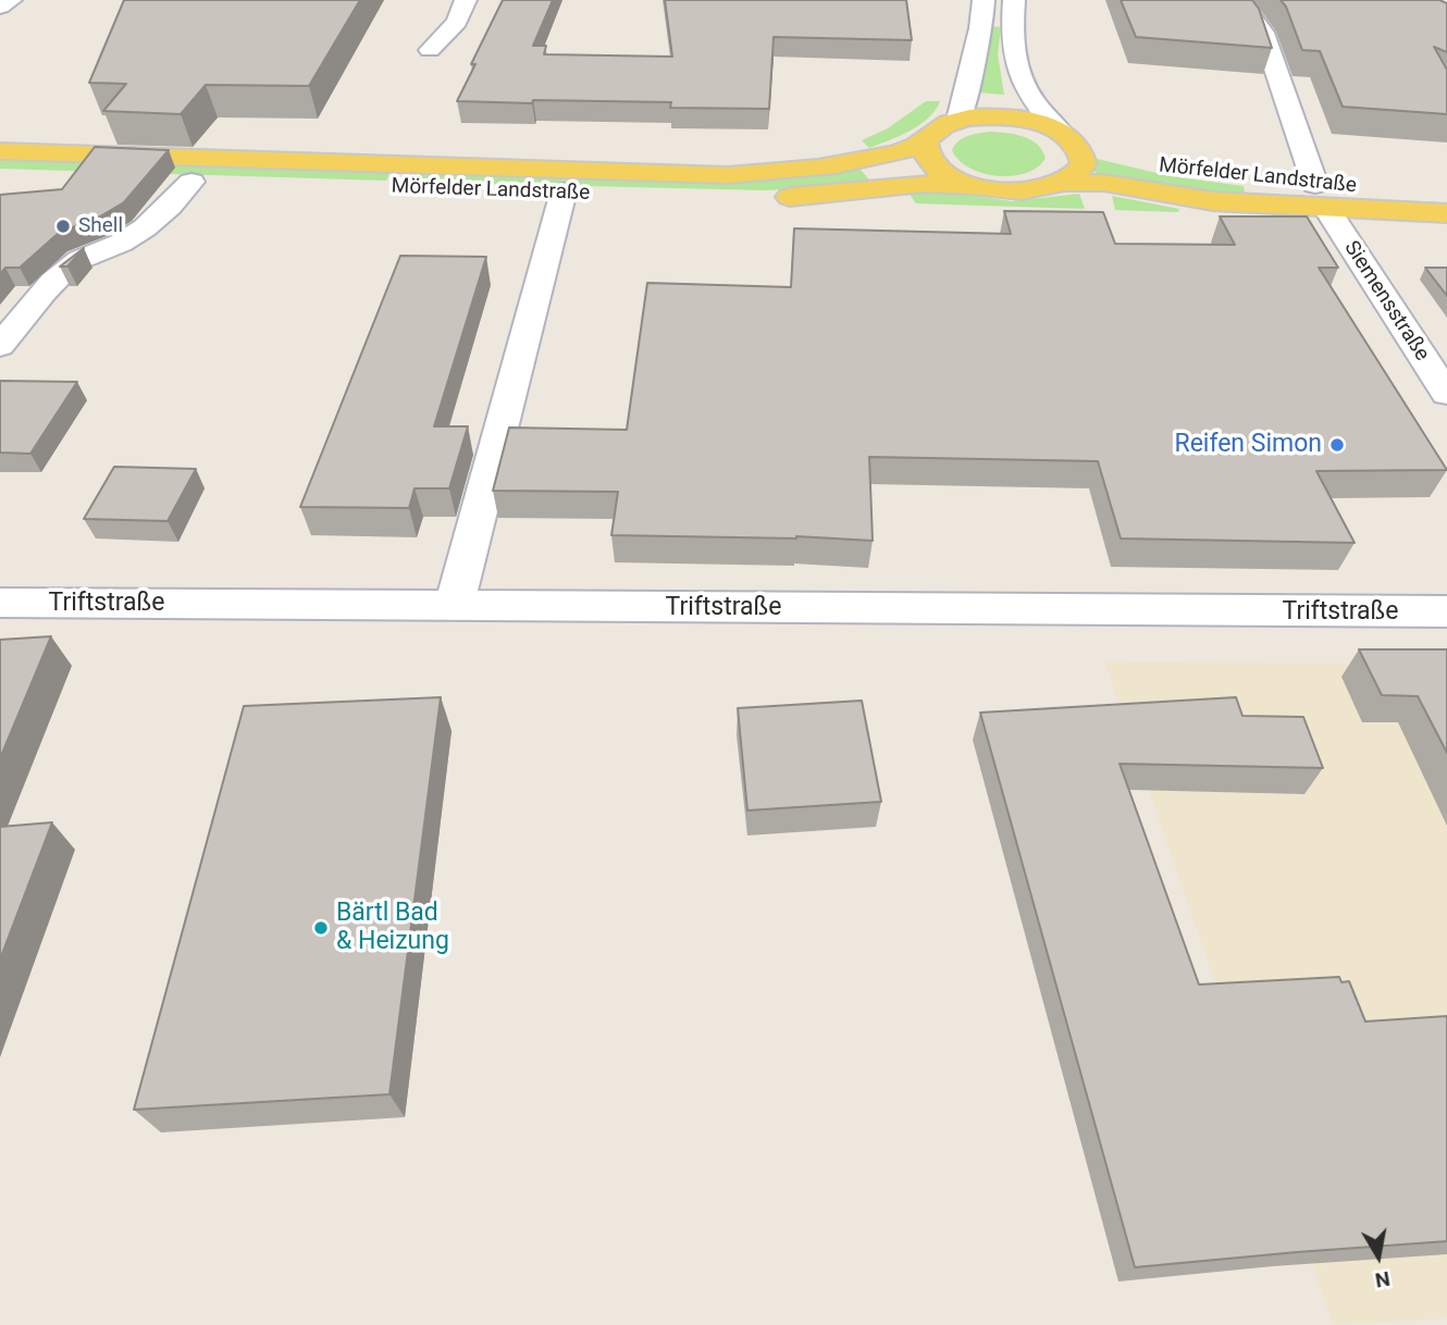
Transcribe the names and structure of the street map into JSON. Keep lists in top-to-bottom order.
{
  "streets": {
    "main road": ["Mörfelder Landstraße"],
    "street": ["Siemensstraße", "Triftstraße"]
  },
  "crossings": [
    ["Mörfelder Landstraße", "Siemensstraße"]
  ],
  "places": ["Shell", "Reifen Simon", "Bärtl Bad & Heizung"],
  "north": "bottom"
}
